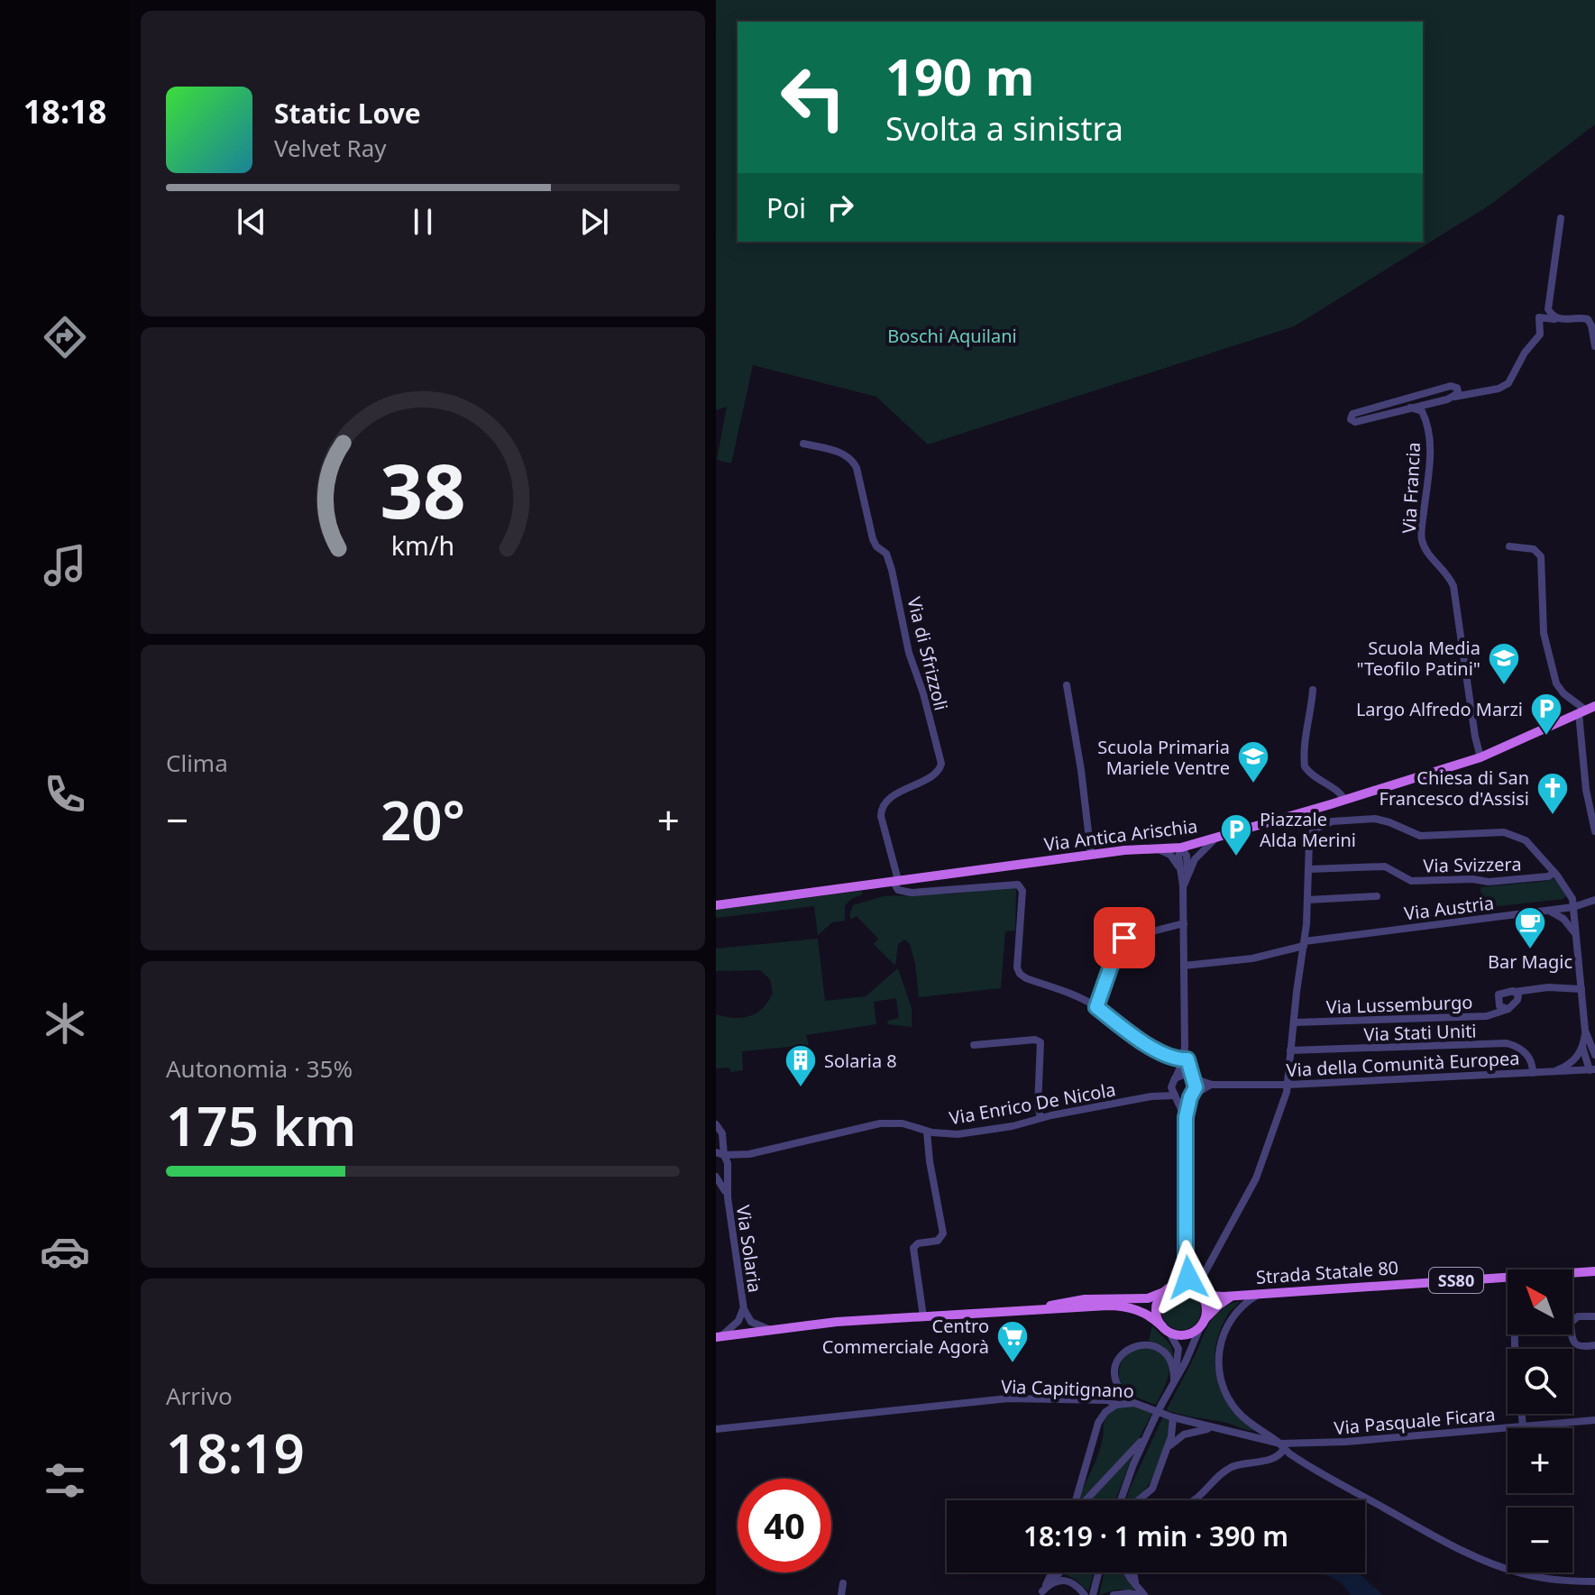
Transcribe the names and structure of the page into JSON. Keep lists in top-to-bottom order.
{
  "streets": {
    "main road": ["Via Antica Arischia", "Strada Statale 80", "SS80"],
    "street": [
      "Via Francia",
      "Via di Sfrizzoli",
      "Via Svizzera",
      "Via Austria",
      "Via Lussemburgo",
      "Via Stati Uniti",
      "Via della Comunità Europea",
      "Via Enrico De Nicola",
      "Via Solaria",
      "Via Capitignano",
      "Via Pasquale Ficara"
    ]
  },
  "crossings": [
    ["Via Francia", "Via Antica Arischia"],
    ["Via di Sfrizzoli", "Via Antica Arischia"],
    ["Via Stati Uniti", "Via della Comunità Europea"],
    ["Via della Comunità Europea", "Via Enrico De Nicola"],
    ["Via Enrico De Nicola", "Via Solaria"],
    ["Via Solaria", "SS80"],
    ["Strada Statale 80", "SS80"],
    ["Via Capitignano", "Via Pasquale Ficara"]
  ],
  "parks": ["Boschi Aquilani"],
  "places": {
    "school or university": ["Scuola Media \"Teofilo Patini\"", "Scuola Primaria Mariele Ventre"],
    "parking": ["Largo Alfredo Marzi", "Piazzale Alda Merini"],
    "church": ["Chiesa di San Francesco d'Assisi"],
    "cafe": ["Bar Magic"],
    "building": ["Solaria 8"],
    "supermarket": ["Centro Commerciale Agorà"]
  },
  "north": "top left",
  "page": {
    "tabs": "18:18",
    "turn": ["190 m", "Svolta a sinistra"],
    "song": ["Static Love", "Velvet Ray"],
    "then": "Poi",
    "tile": [
      "Clima",
      ["Autonomia · 35%", "175 km"],
      ["Arrivo", "18:19"]
    ],
    "heat": ["−", "20°", "+"],
    "map_buttons": ["+", "−"],
    "limit": "40",
    "trip": "18:19 · 1 min · 390 m",
    "gauge": ["38", "km/h"]
  }
}
